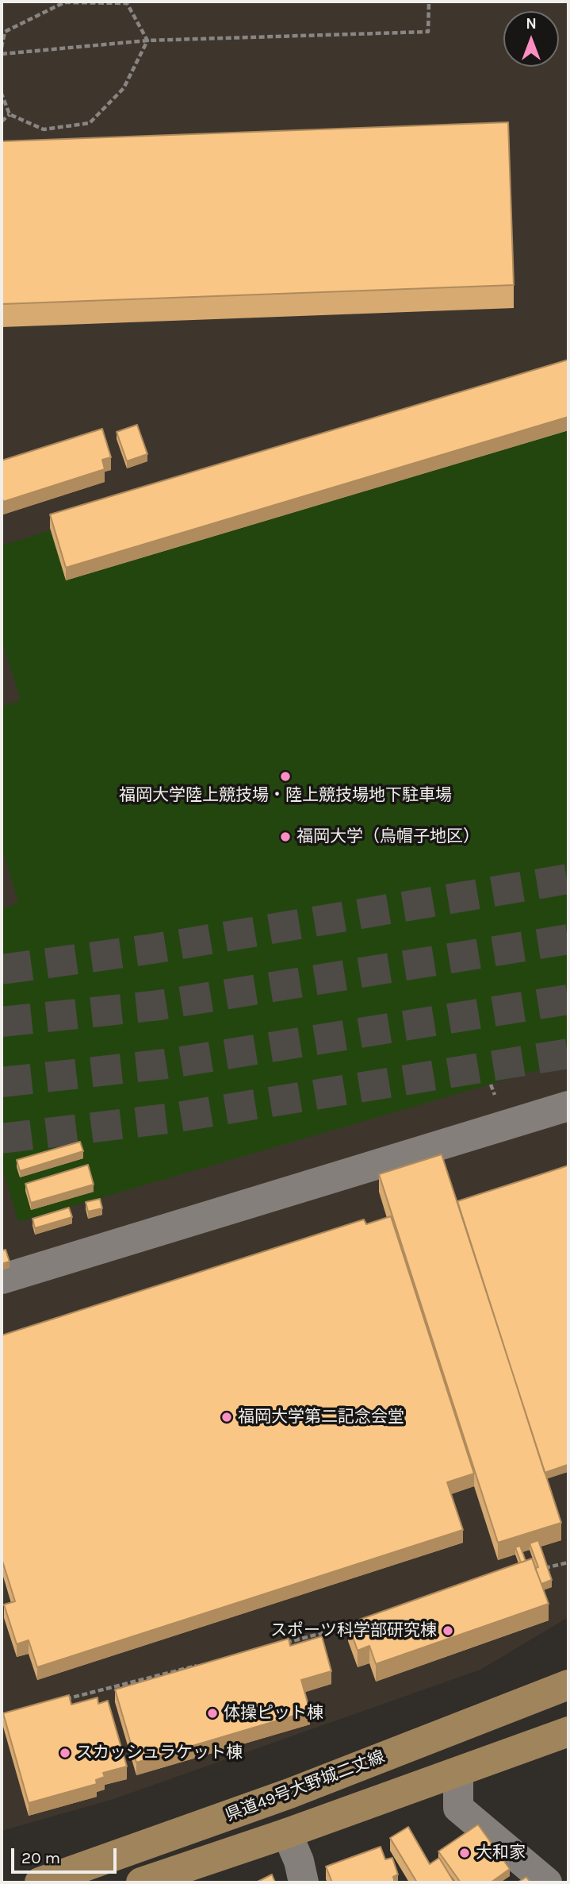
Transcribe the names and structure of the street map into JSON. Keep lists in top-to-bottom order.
{
  "streets": {
    "main road": ["県道49号大野城二丈線"]
  },
  "places": [
    "福岡大学陸上競技場・陸上競技場地下駐車場",
    "福岡大学（烏帽子地区）",
    "福岡大学第二記念会堂",
    "スポーツ科学部研究棟",
    "体操ピット棟",
    "スカッシュラケット棟",
    "大和家"
  ],
  "scale_bar": "20 m",
  "north": "top"
}
